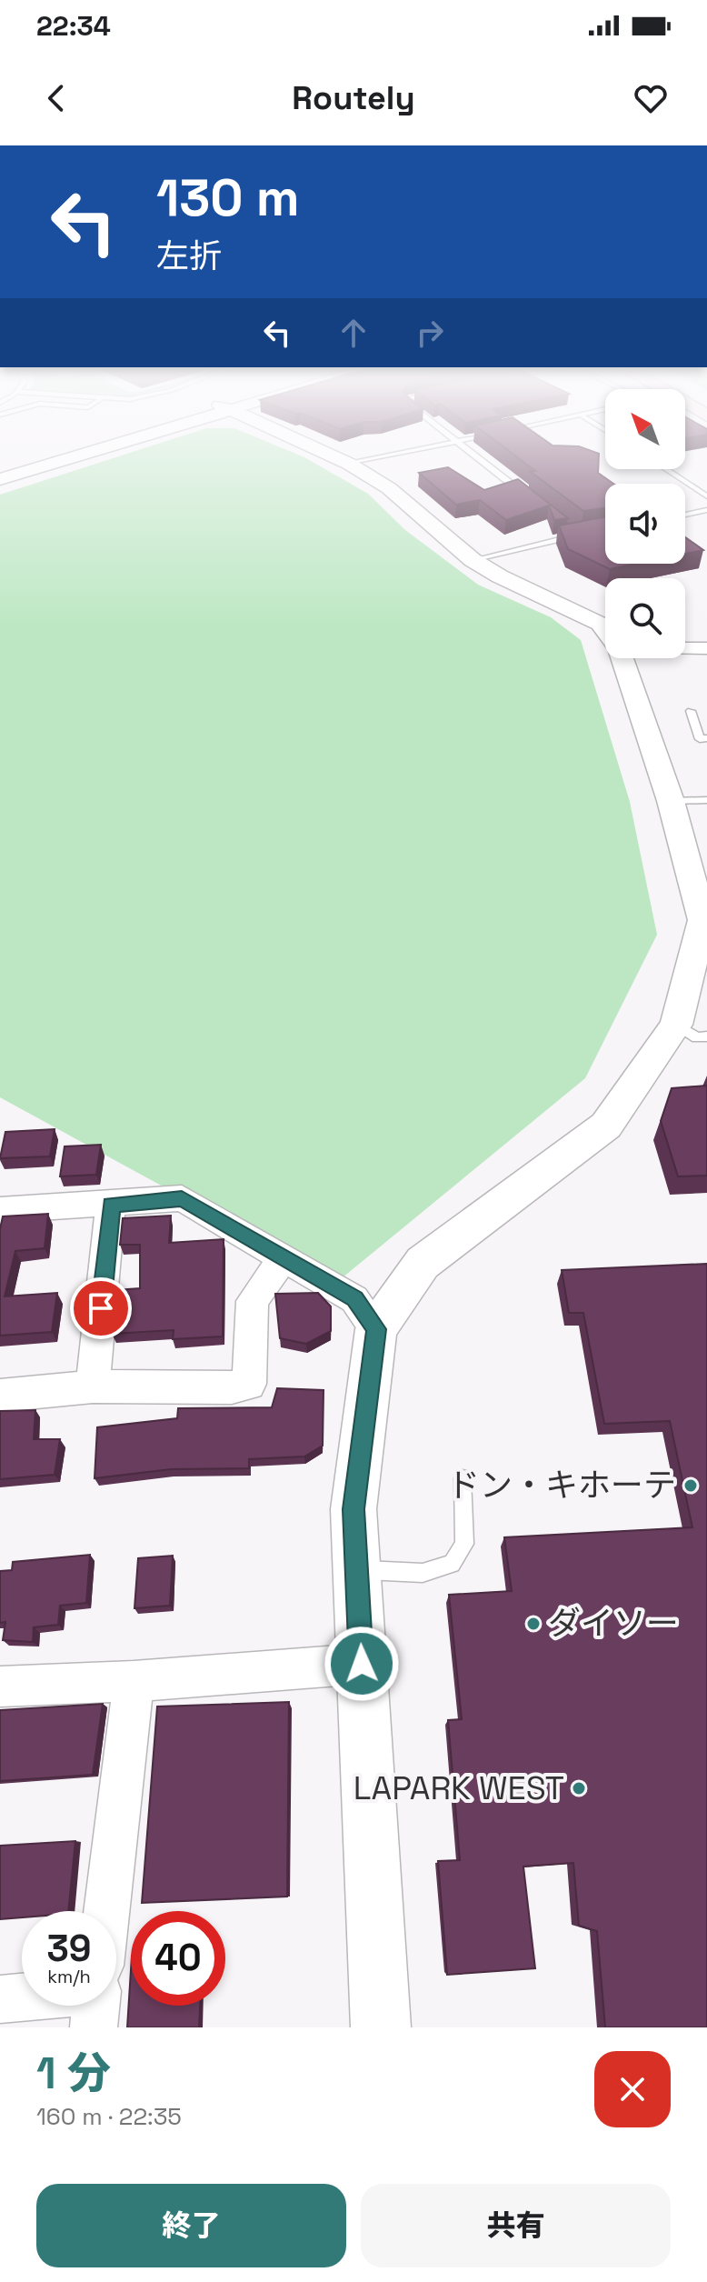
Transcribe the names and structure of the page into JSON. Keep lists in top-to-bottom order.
{
  "places": ["ドン・キホーテ", "ダイソー", "LAPARK WEST"],
  "north": "top left",
  "page": {
    "status": "22:34",
    "header": "Routely",
    "turn": ["130 m", "左折"],
    "speed": "39 km/h",
    "limit": "40",
    "heading": ["1 分", "160 m · 22:35"],
    "buttons": ["終了", "共有"]
  }
}
